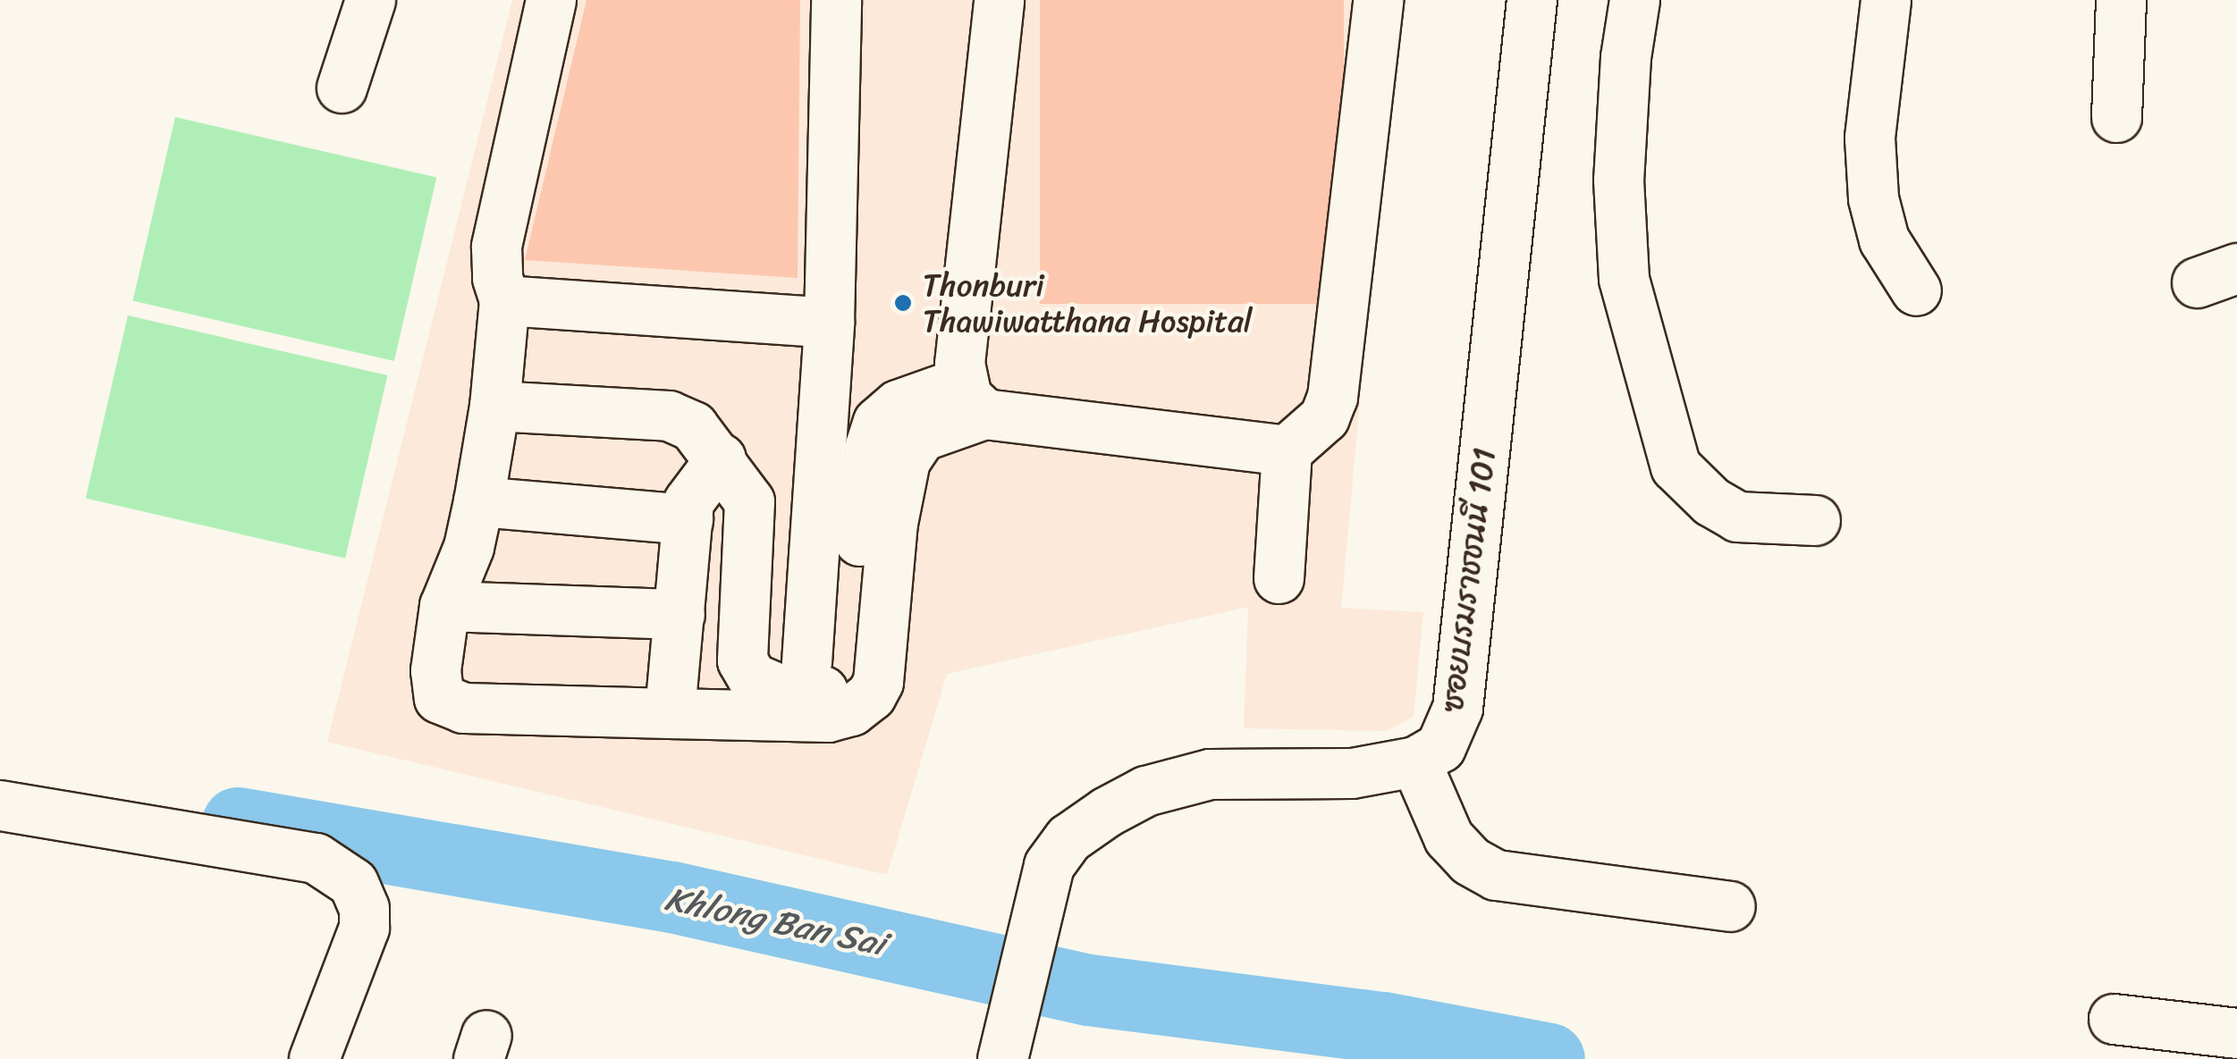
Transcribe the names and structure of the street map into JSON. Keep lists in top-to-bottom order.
{
  "streets": {
    "street": ["ซอยบรมราชชนนี 101"]
  },
  "water": ["Khlong Ban Sai"],
  "places": ["Thonburi Thawiwatthana Hospital"]
}
